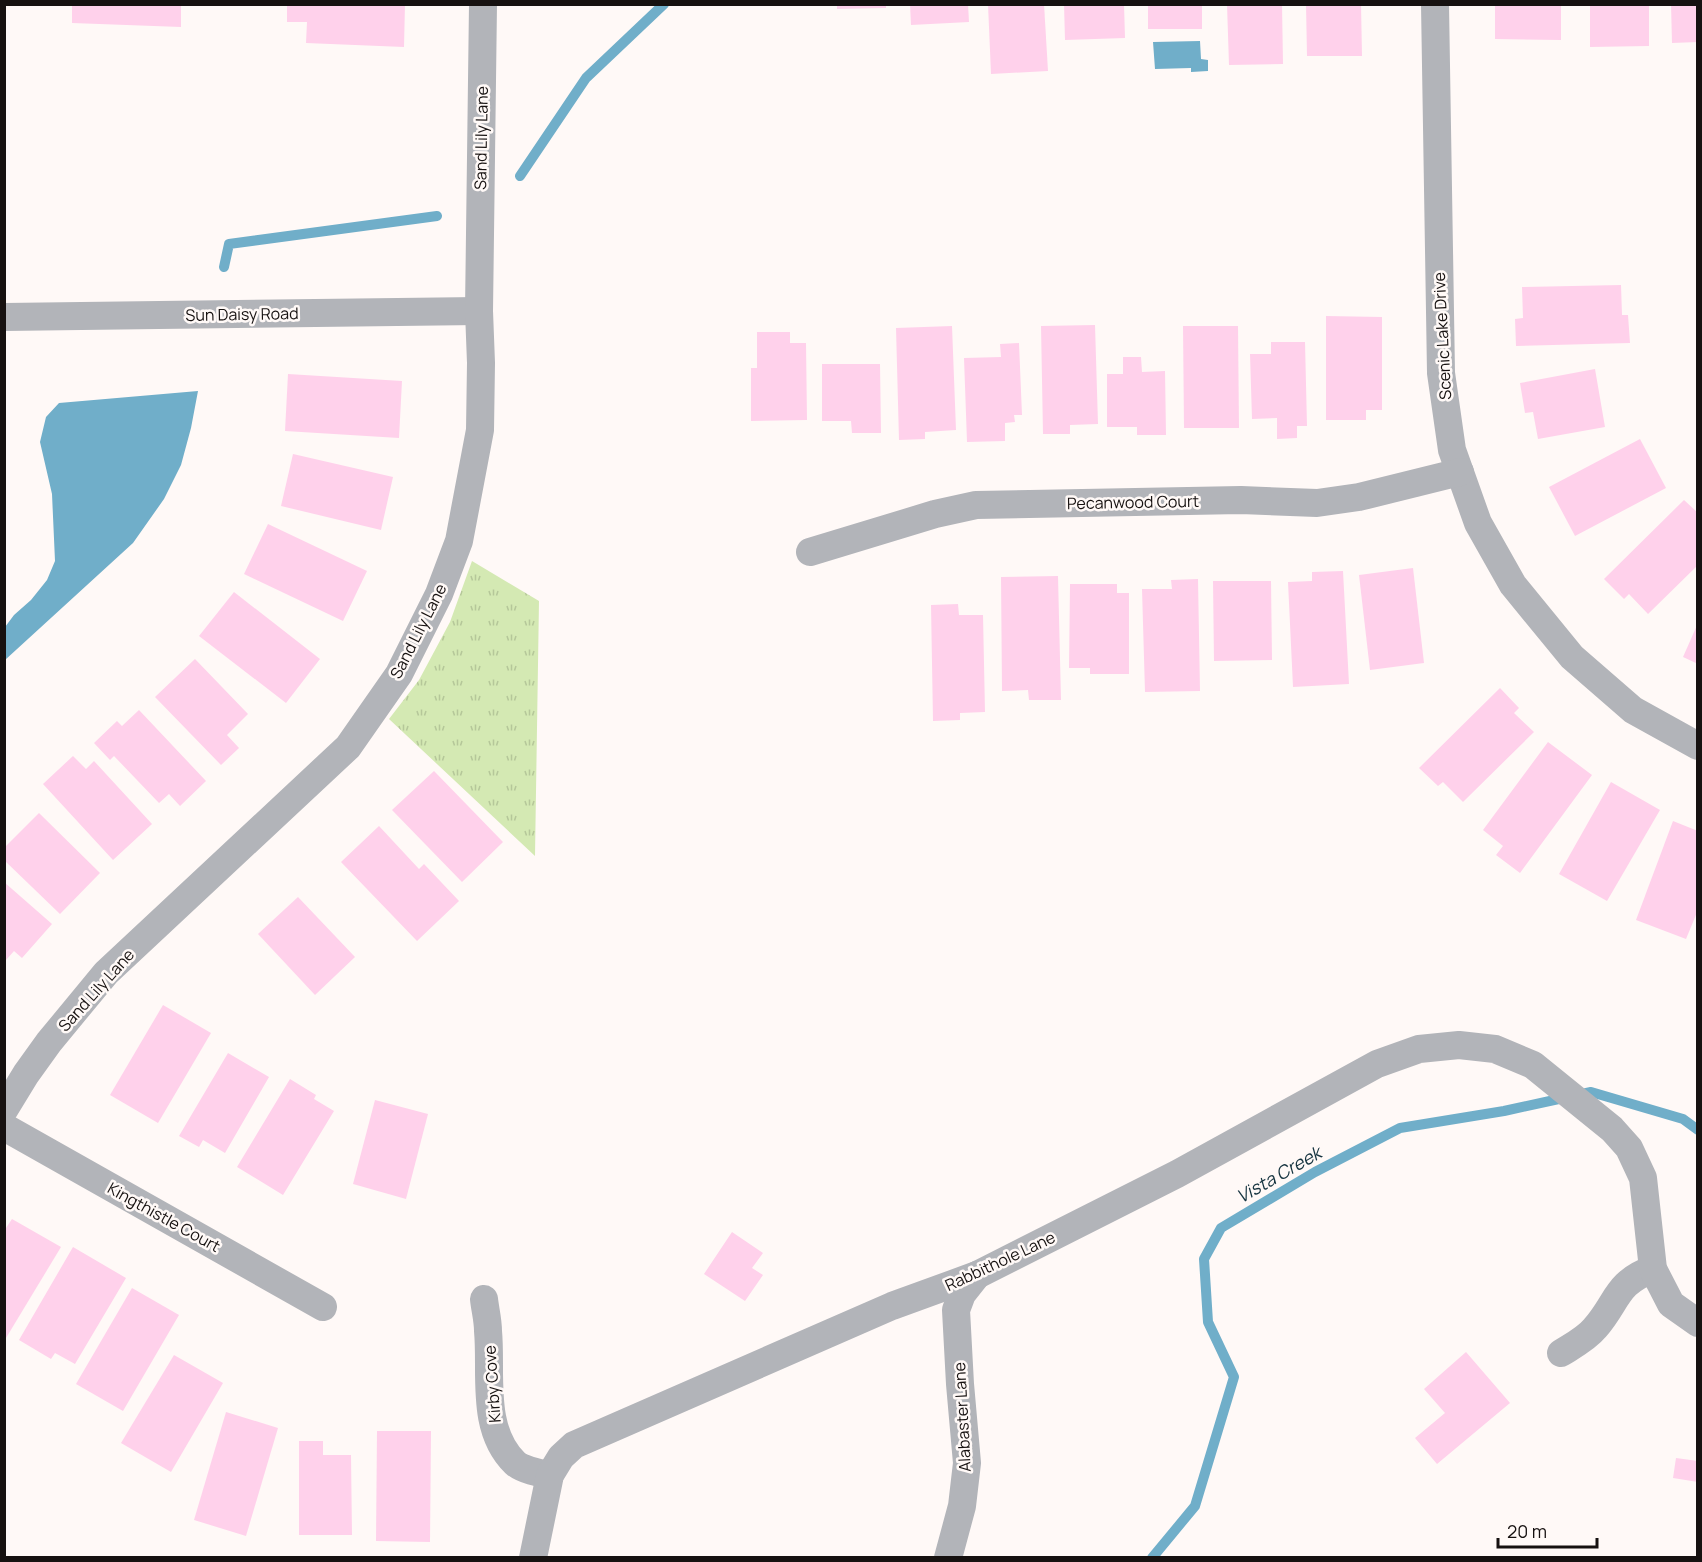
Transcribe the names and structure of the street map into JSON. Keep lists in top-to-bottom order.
{
  "streets": {
    "street": [
      "Sand Lily Lane",
      "Sun Daisy Road",
      "Scenic Lake Drive",
      "Pecanwood Court",
      "Kingthistle Court",
      "Rabbithole Lane",
      "Kirby Cove",
      "Alabaster Lane"
    ]
  },
  "crossings": [
    ["Sand Lily Lane", "Sun Daisy Road"],
    ["Scenic Lake Drive", "Pecanwood Court"],
    ["Rabbithole Lane", "Kirby Cove"]
  ],
  "water": ["Vista Creek"],
  "scale_bar": "20 m"
}
